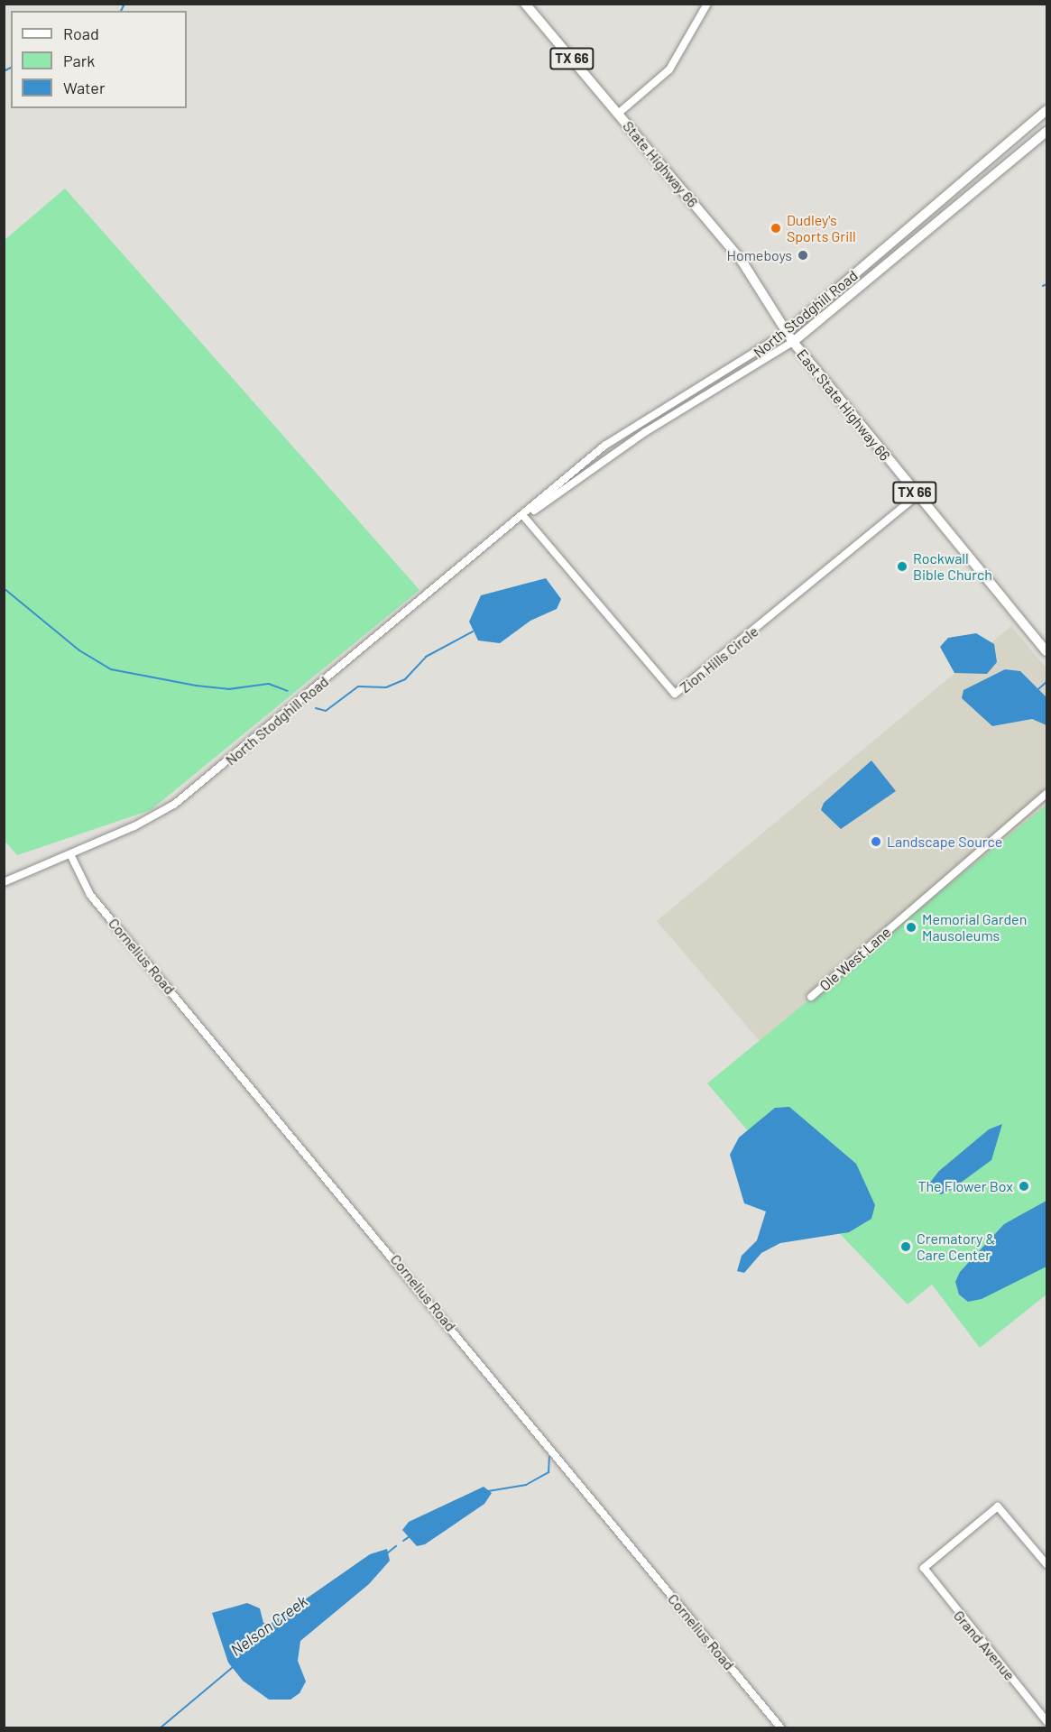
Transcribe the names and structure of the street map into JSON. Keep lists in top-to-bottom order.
{
  "streets": {
    "main road": [
      "TX 66",
      "State Highway 66",
      "North Stodghill Road",
      "East State Highway 66"
    ],
    "street": [
      "Zion Hills Circle",
      "Cornelius Road",
      "Ole West Lane",
      "Grand Avenue"
    ]
  },
  "crossings": [
    ["State Highway 66", "North Stodghill Road"],
    ["State Highway 66", "East State Highway 66"],
    ["North Stodghill Road", "East State Highway 66"],
    ["North Stodghill Road", "Zion Hills Circle"],
    ["North Stodghill Road", "Cornelius Road"],
    ["East State Highway 66", "Zion Hills Circle"]
  ],
  "water": ["Nelson Creek"],
  "places": [
    "Dudley's Sports Grill",
    "Homeboys",
    "Rockwall Bible Church",
    "Landscape Source",
    "Memorial Garden Mausoleums",
    "The Flower Box",
    "Crematory & Care Center"
  ],
  "legend": ["Road", "Park", "Water"]
}
